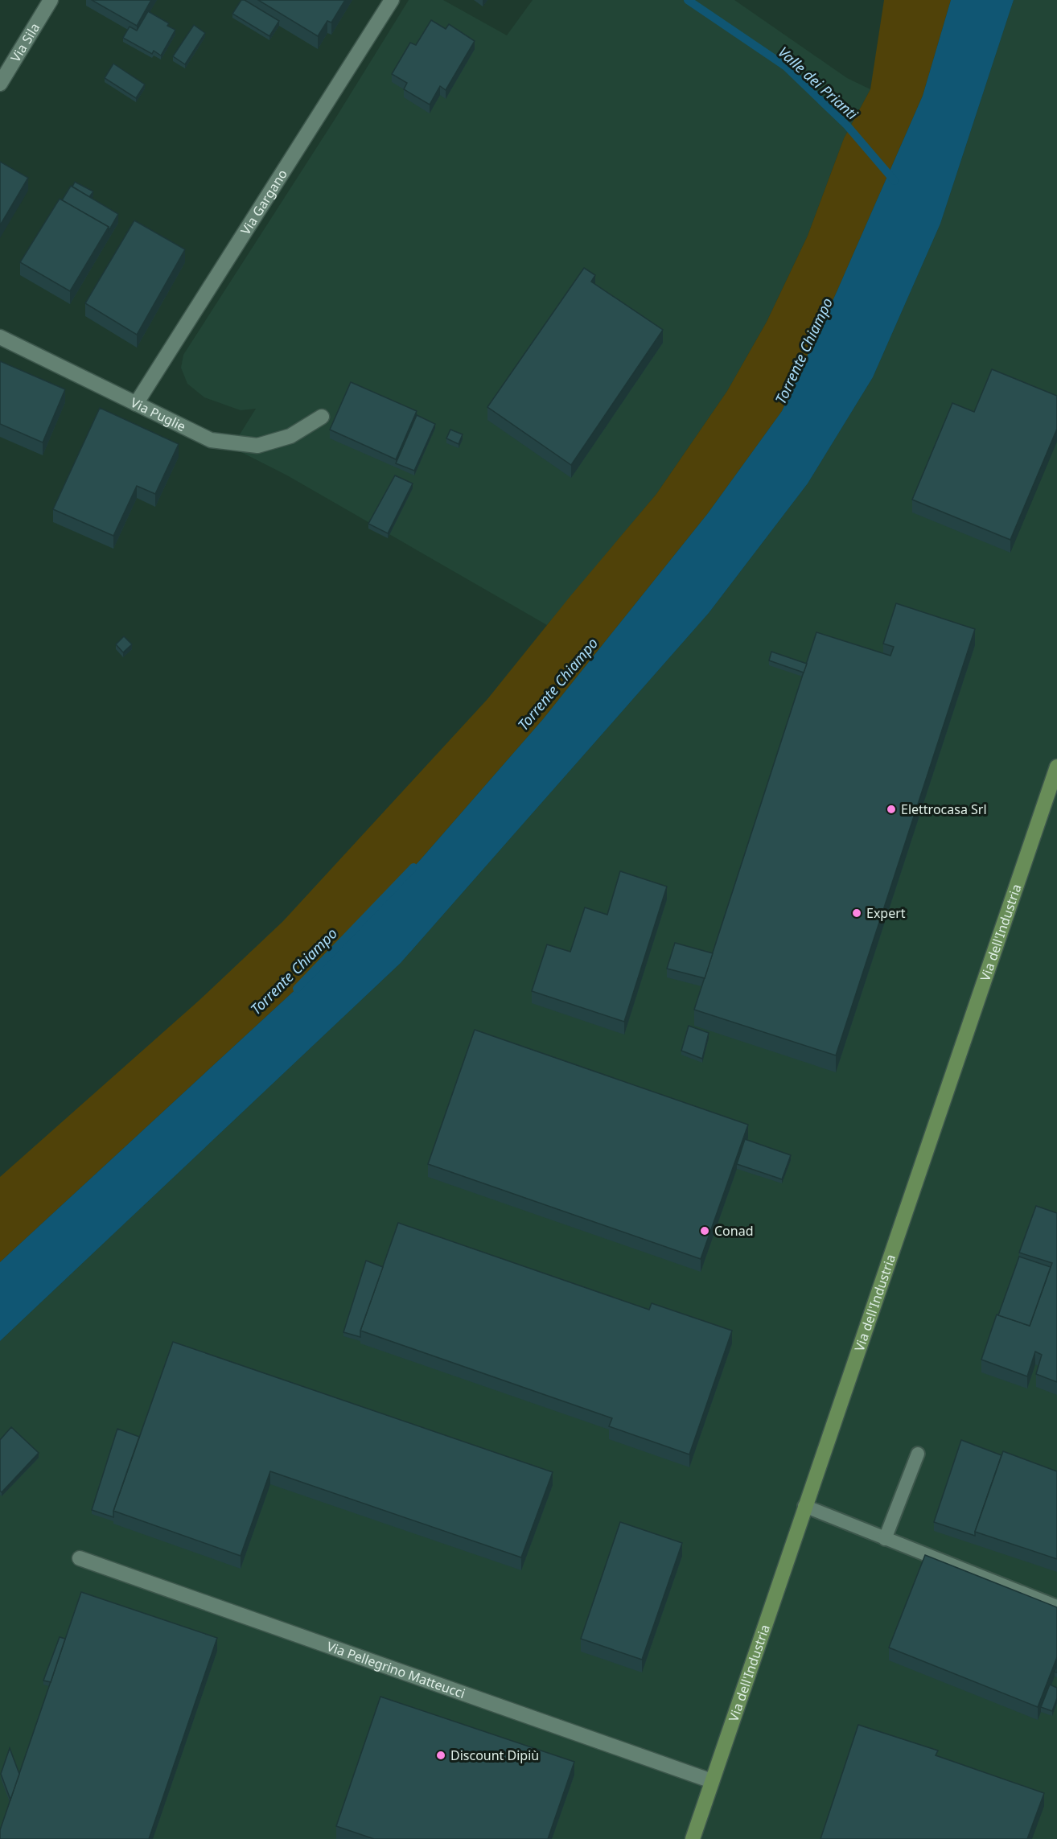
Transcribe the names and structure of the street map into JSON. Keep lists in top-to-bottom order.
{
  "streets": {
    "main road": ["Via dell'Industria"],
    "street": [
      "Via Sila",
      "Via Gargano",
      "Via Puglie",
      "Via Pellegrino Matteucci"
    ]
  },
  "crossings": [
    ["Via Gargano", "Via Puglie"],
    ["Via dell'Industria", "Via Pellegrino Matteucci"]
  ],
  "water": ["Valle dei Prianti", "Torrente Chiampo"],
  "places": [
    "Elettrocasa Srl",
    "Expert",
    "Conad",
    "Discount Dipiù"
  ]
}
